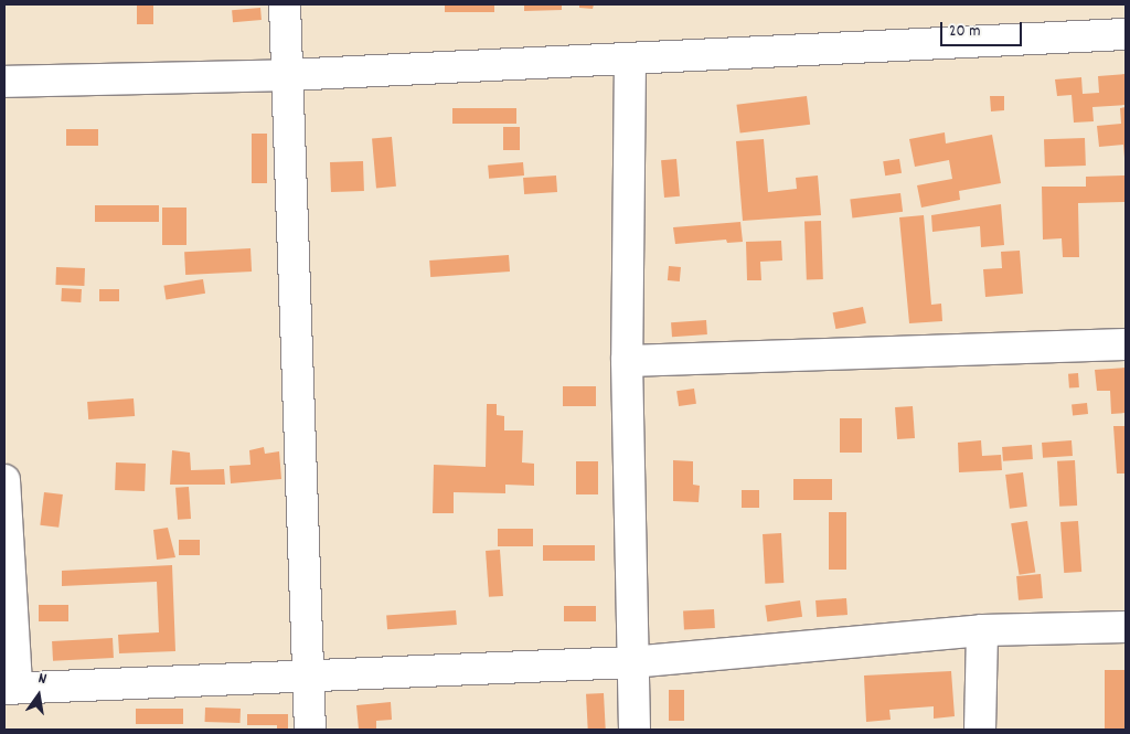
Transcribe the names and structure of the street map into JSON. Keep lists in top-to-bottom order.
{
  "scale_bar": "20 m",
  "north": "top"
}
